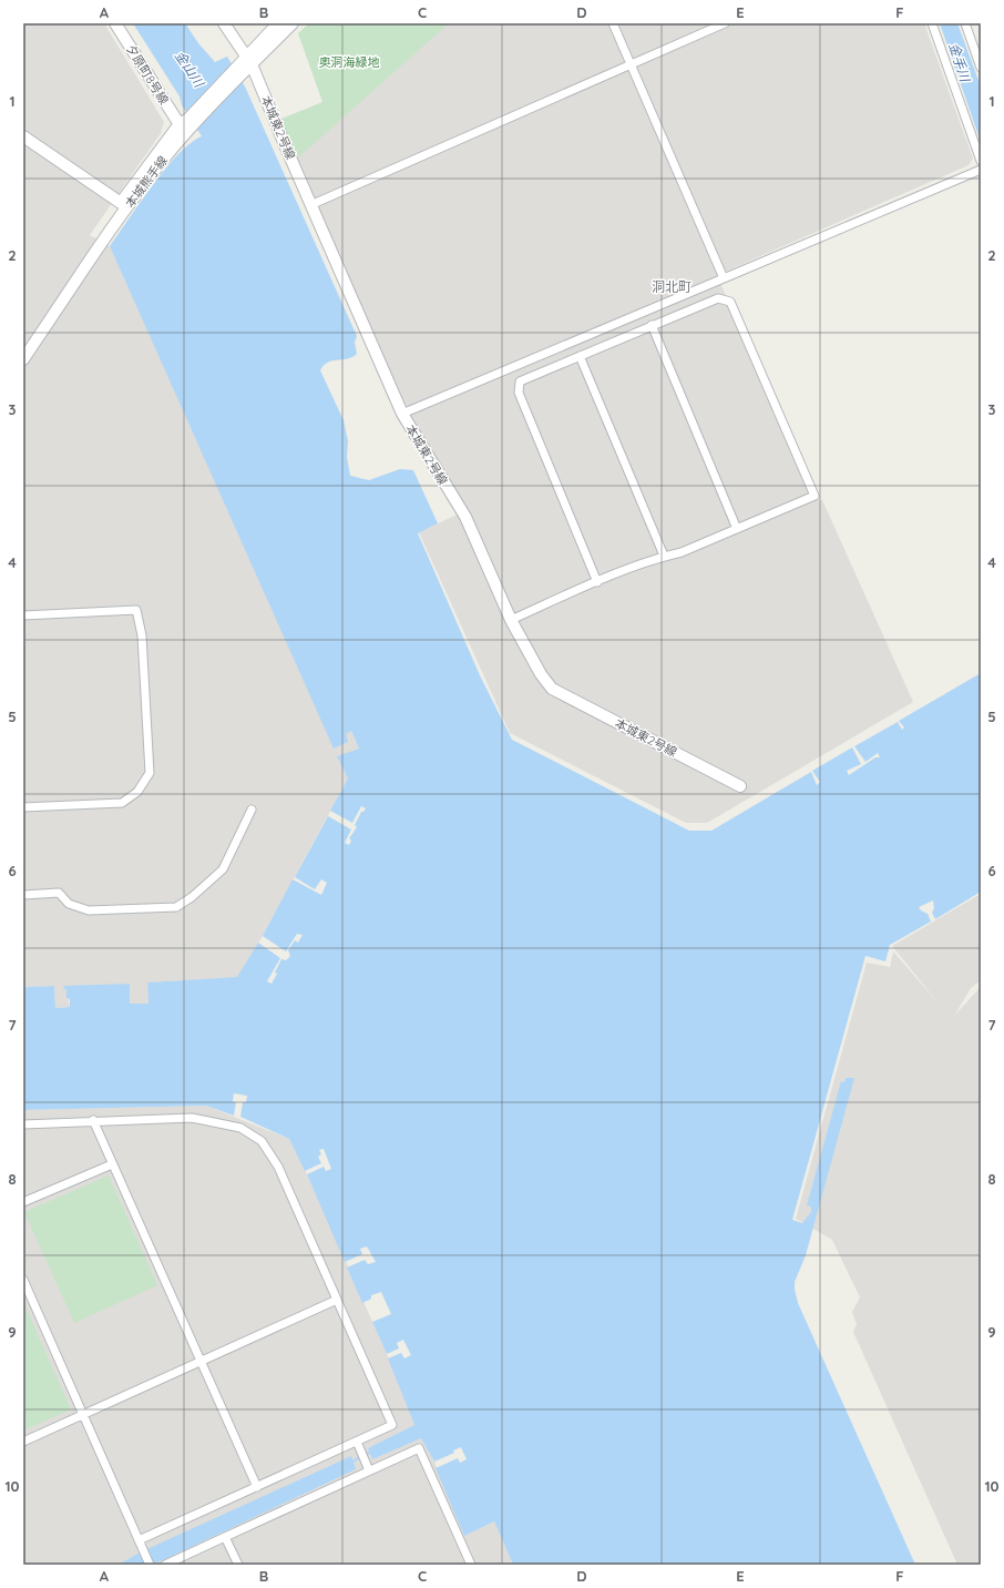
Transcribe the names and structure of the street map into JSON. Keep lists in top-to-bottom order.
{
  "streets": {
    "street": ["夕原町8号線", "本城東2号線", "本城熊手線"]
  },
  "crossings": [
    ["夕原町8号線", "本城熊手線"],
    ["本城東2号線", "本城熊手線"]
  ],
  "districts": ["洞北町"],
  "water": ["金手川", "金山川"],
  "parks": ["奥洞海緑地"],
  "grid": {
    "columns": [
      "A",
      "B",
      "C",
      "D",
      "E",
      "F"
    ],
    "rows": [
      "1",
      "2",
      "3",
      "4",
      "5",
      "6",
      "7",
      "8",
      "9",
      "10"
    ]
  }
}
